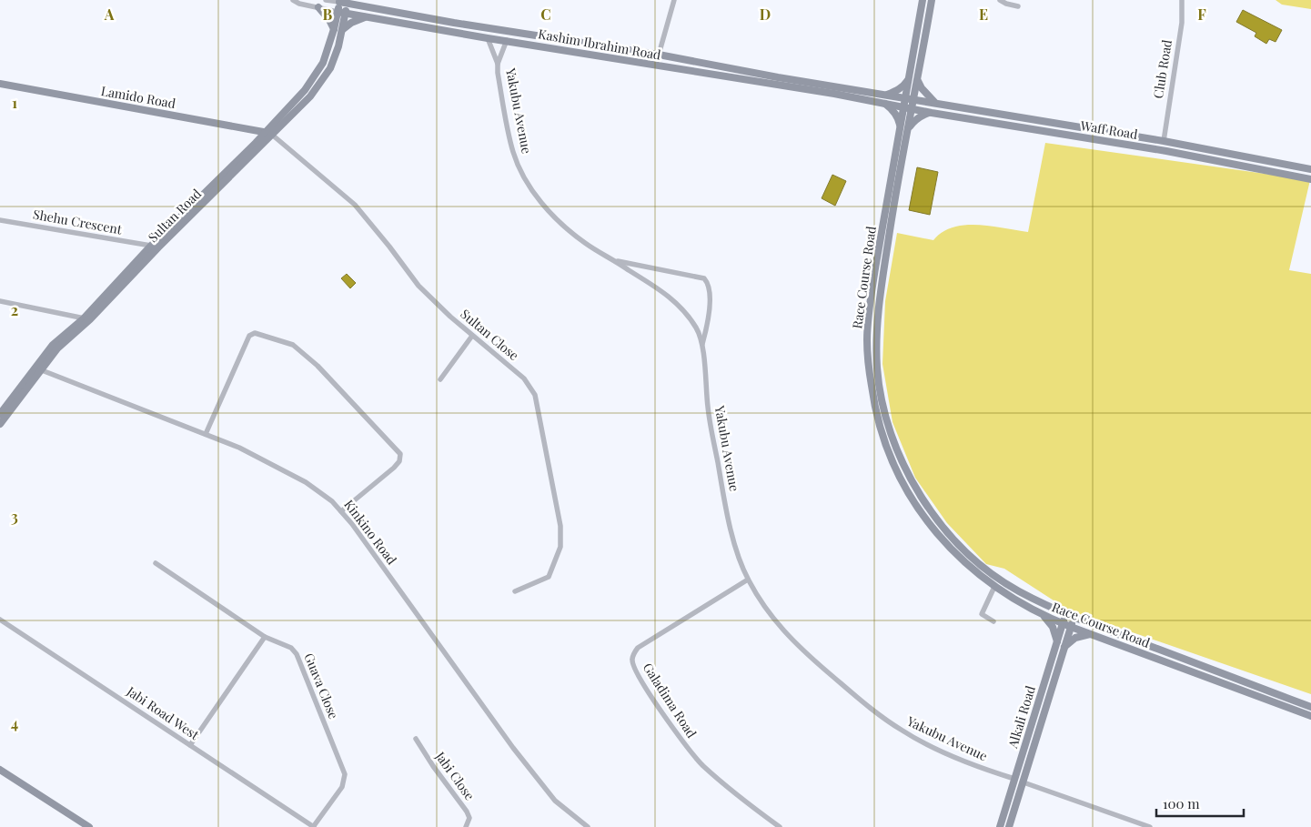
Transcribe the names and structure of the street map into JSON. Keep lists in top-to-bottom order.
{
  "streets": {
    "street": [
      "Kashim Ibrahim Road",
      "Club Road",
      "Lamido Road",
      "Yakubu Avenue",
      "Waff Road",
      "Sultan Road",
      "Shehu Crescent",
      "Race Course Road",
      "Sultan Close",
      "Kinkino Road",
      "Guava Close",
      "Galadima Road",
      "Jabi Road West",
      "Alkali Road",
      "Jabi Close"
    ]
  },
  "crossings": [
    ["Kashim Ibrahim Road", "Yakubu Avenue"],
    ["Kashim Ibrahim Road", "Waff Road"],
    ["Kashim Ibrahim Road", "Sultan Road"],
    ["Kashim Ibrahim Road", "Race Course Road"],
    ["Club Road", "Waff Road"],
    ["Lamido Road", "Sultan Road"],
    ["Lamido Road", "Sultan Close"],
    ["Yakubu Avenue", "Galadima Road"],
    ["Yakubu Avenue", "Alkali Road"],
    ["Waff Road", "Race Course Road"],
    ["Sultan Road", "Shehu Crescent"],
    ["Sultan Road", "Sultan Close"],
    ["Sultan Road", "Kinkino Road"],
    ["Race Course Road", "Alkali Road"],
    ["Guava Close", "Jabi Road West"]
  ],
  "scale_bar": "100 m",
  "grid": {
    "columns": [
      "A",
      "B",
      "C",
      "D",
      "E",
      "F"
    ],
    "rows": [
      "1",
      "2",
      "3",
      "4"
    ]
  }
}
